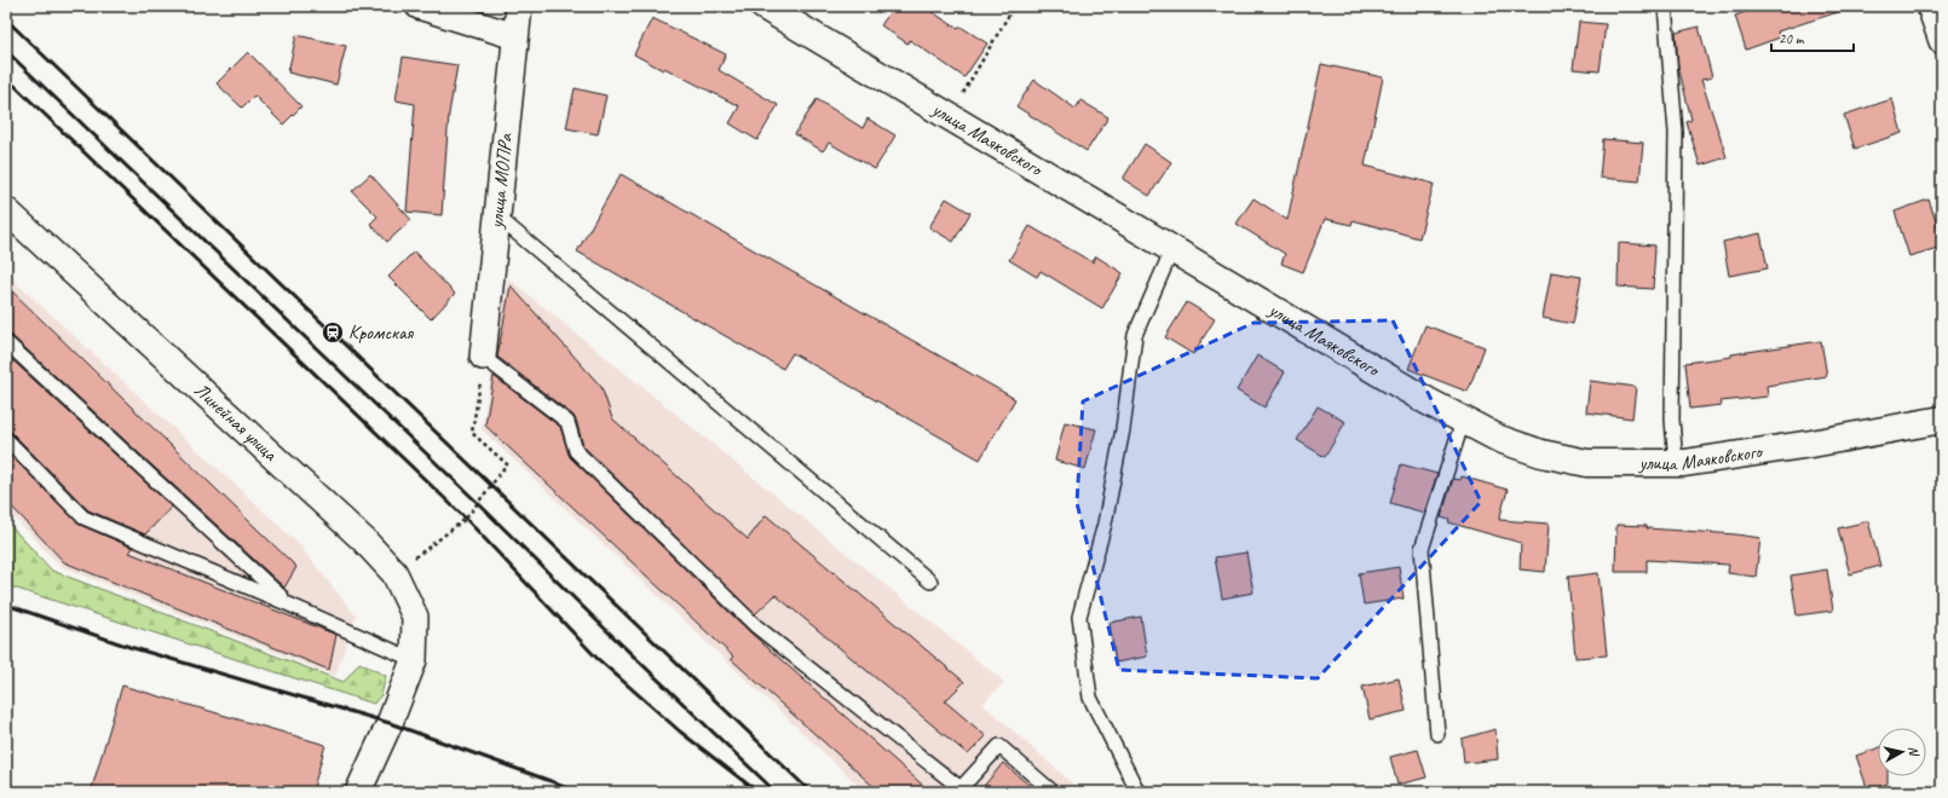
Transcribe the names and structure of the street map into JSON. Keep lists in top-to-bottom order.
{
  "streets": {
    "street": ["улица Маяковского", "улица МОПРа", "Линейная улица"]
  },
  "places": {
    "station": ["Кромская"]
  },
  "scale_bar": "20 m",
  "north": "right"
}
